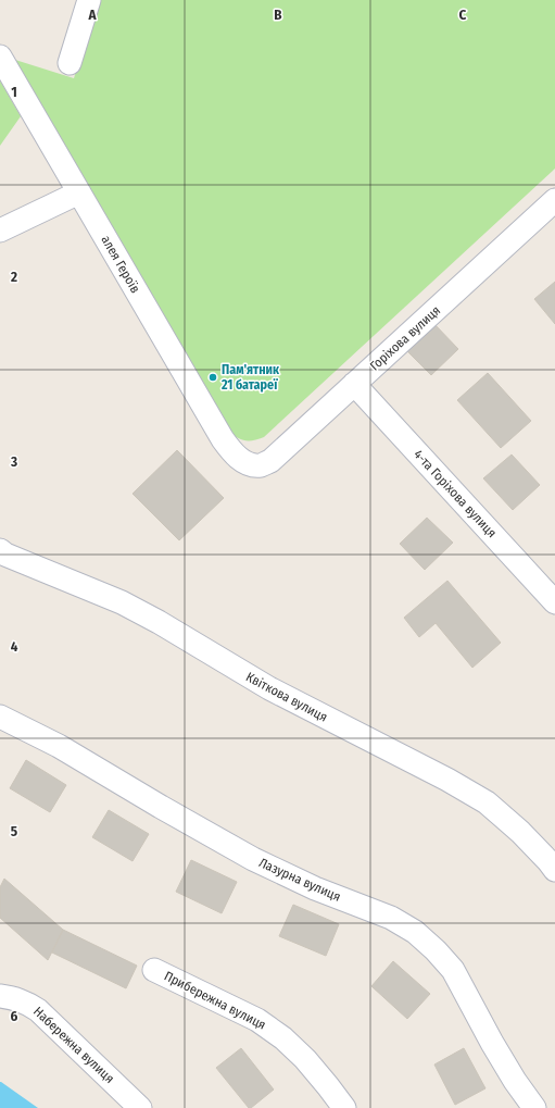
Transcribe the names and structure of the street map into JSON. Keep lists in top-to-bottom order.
{
  "streets": {
    "street": [
      "алея Героїв",
      "Горіхова вулиця",
      "4-та Горіхова вулиця",
      "Квіткова вулиця",
      "Лазурна вулиця",
      "Прибережна вулиця",
      "Набережна вулиця"
    ]
  },
  "crossings": [
    ["алея Героїв", "Горіхова вулиця"],
    ["Горіхова вулиця", "4-та Горіхова вулиця"]
  ],
  "places": ["Пам'ятник 21 батареї"],
  "grid": {
    "columns": ["A", "B", "C"],
    "rows": [
      "1",
      "2",
      "3",
      "4",
      "5",
      "6"
    ]
  }
}
